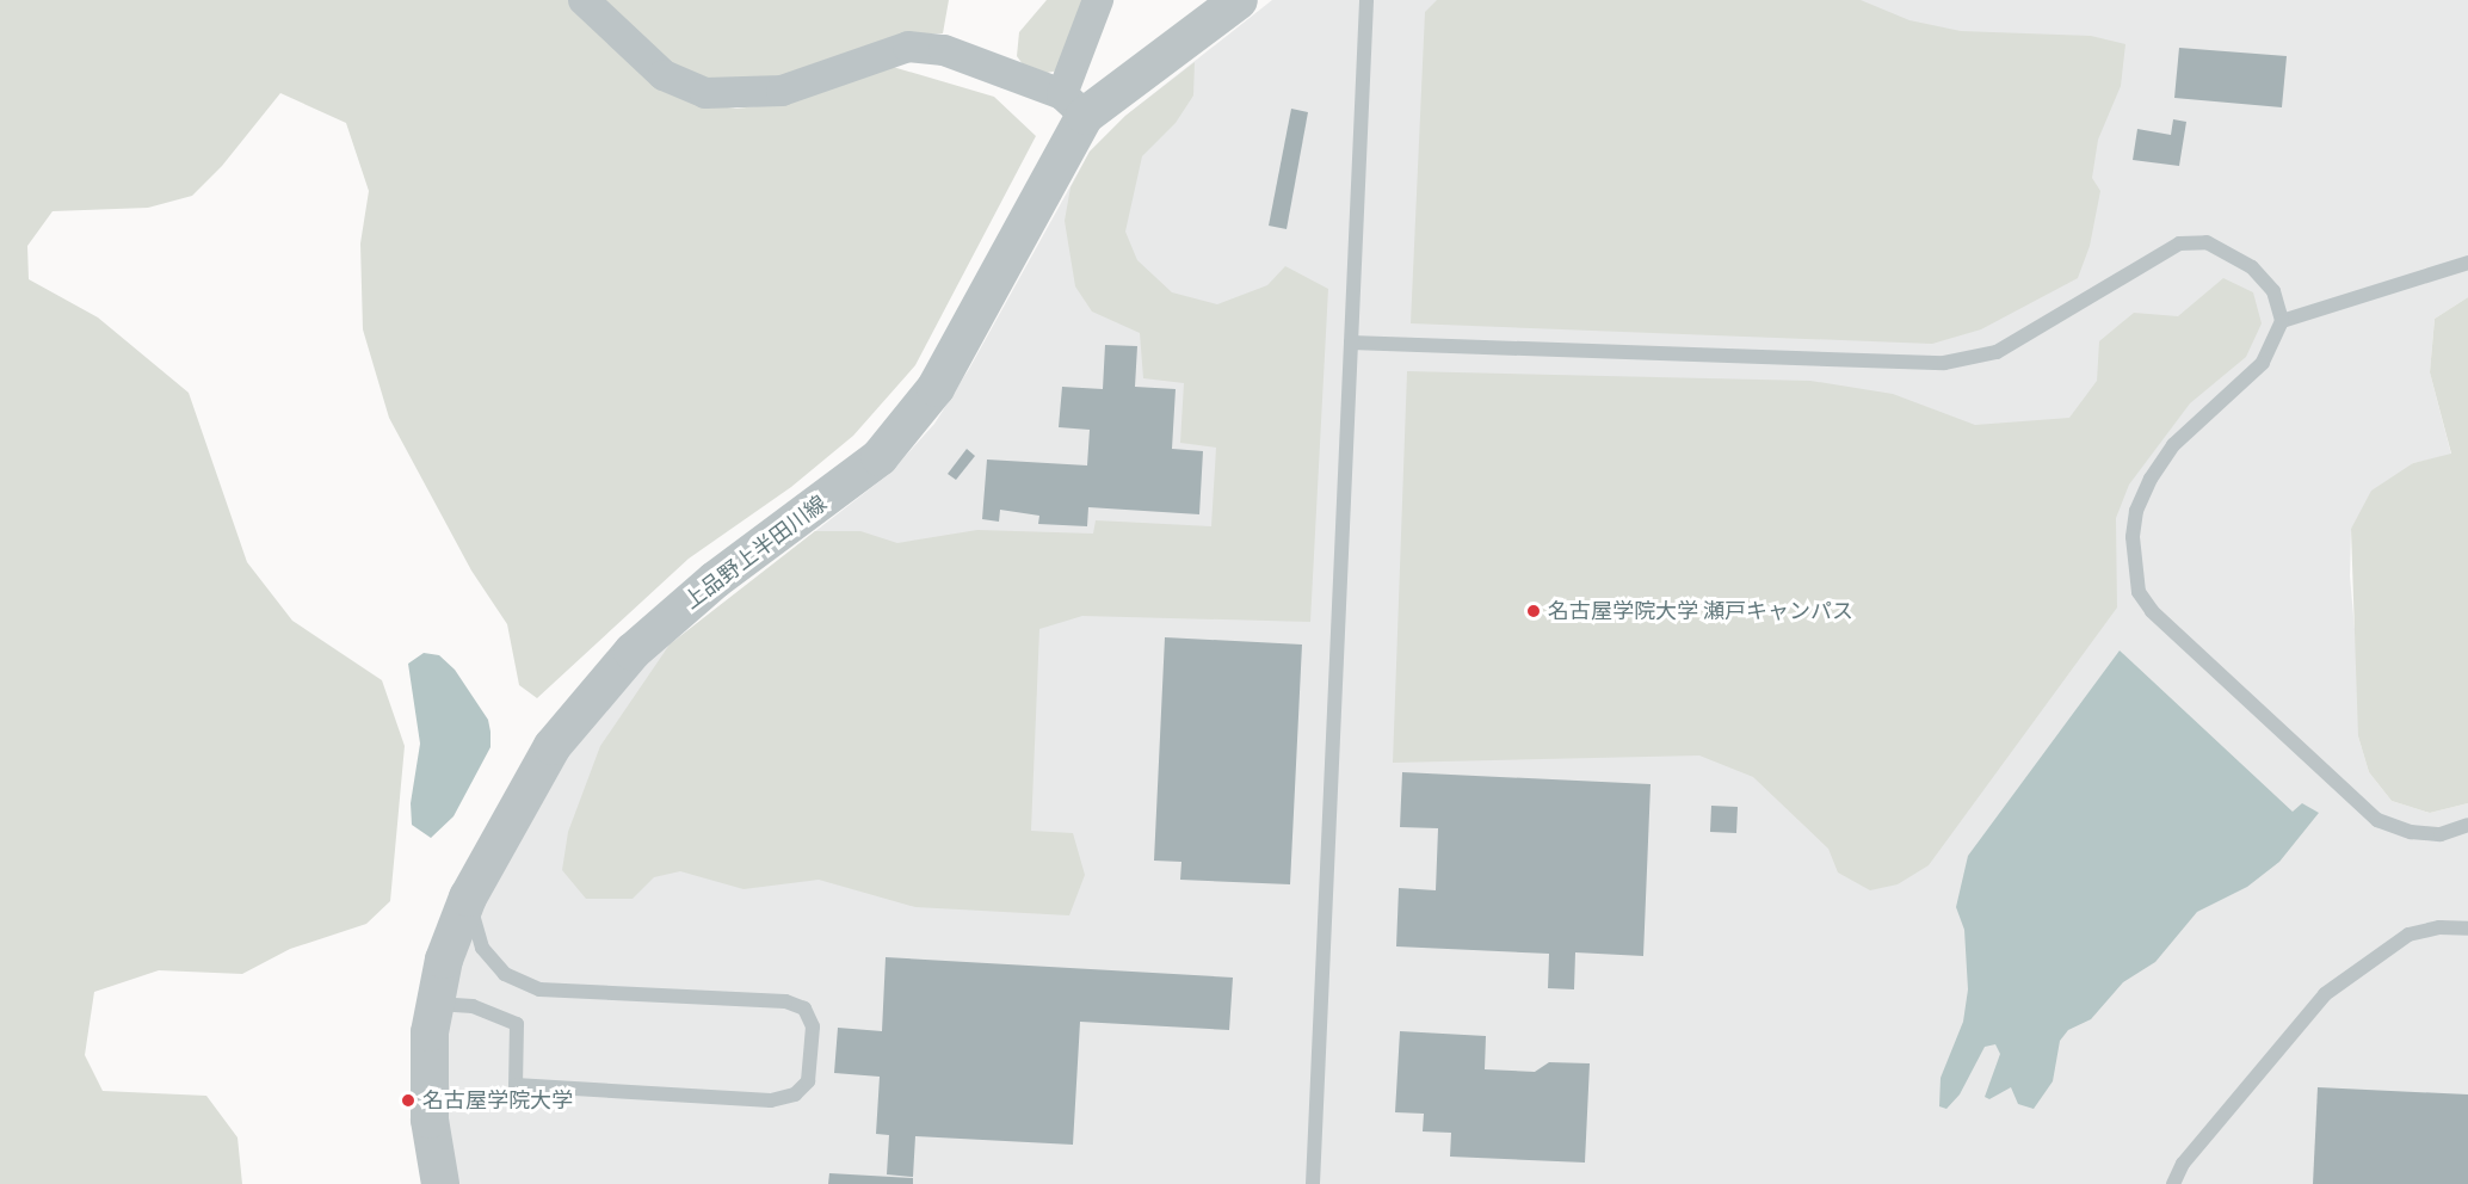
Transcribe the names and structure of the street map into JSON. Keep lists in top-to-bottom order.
{
  "streets": {
    "street": ["上品野上半田川線"]
  },
  "places": ["名古屋学院大学 瀬戸キャンパス", "名古屋学院大学"]
}
